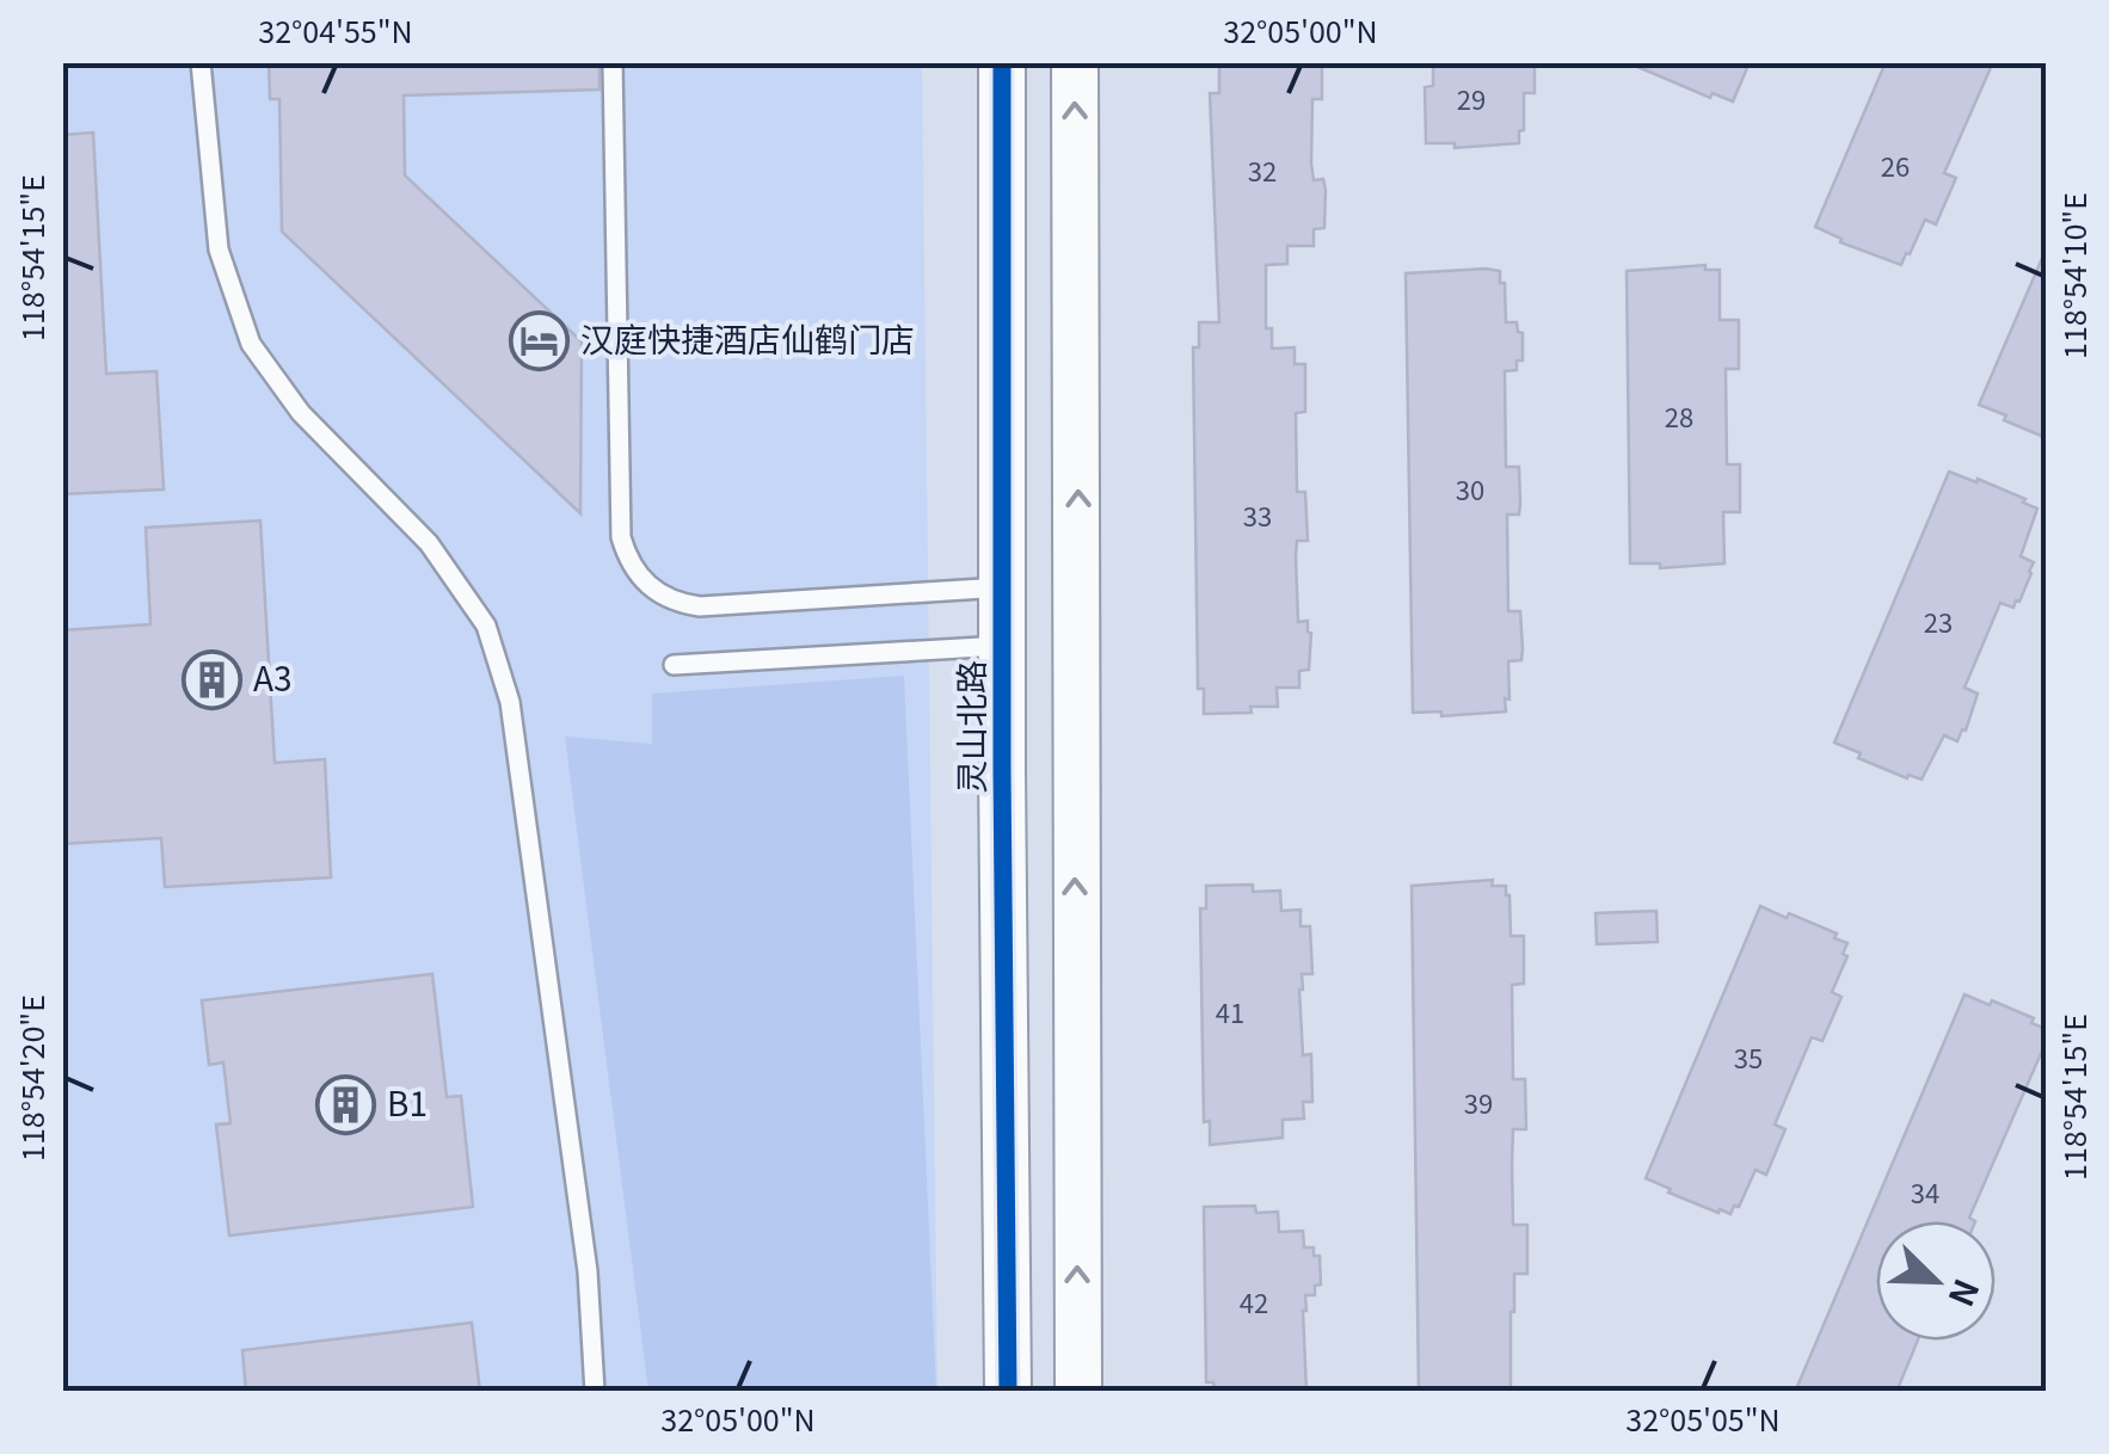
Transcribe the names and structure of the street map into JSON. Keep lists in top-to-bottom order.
{
  "streets": {
    "street": ["灵山北路"]
  },
  "places": {
    "hotel": ["汉庭快捷酒店仙鹤门店"],
    "building": ["A3", "B1"]
  },
  "house_numbers": [
    "29",
    "26",
    "32",
    "28",
    "30",
    "33",
    "23",
    "41",
    "35",
    "39",
    "34",
    "42"
  ],
  "north": "bottom right",
  "coordinates": [
    "32°04'55\"N",
    "32°05'00\"N",
    "118°54'15\"E",
    "118°54'10\"E",
    "118°54'20\"E",
    "32°05'05\"N"
  ]
}
